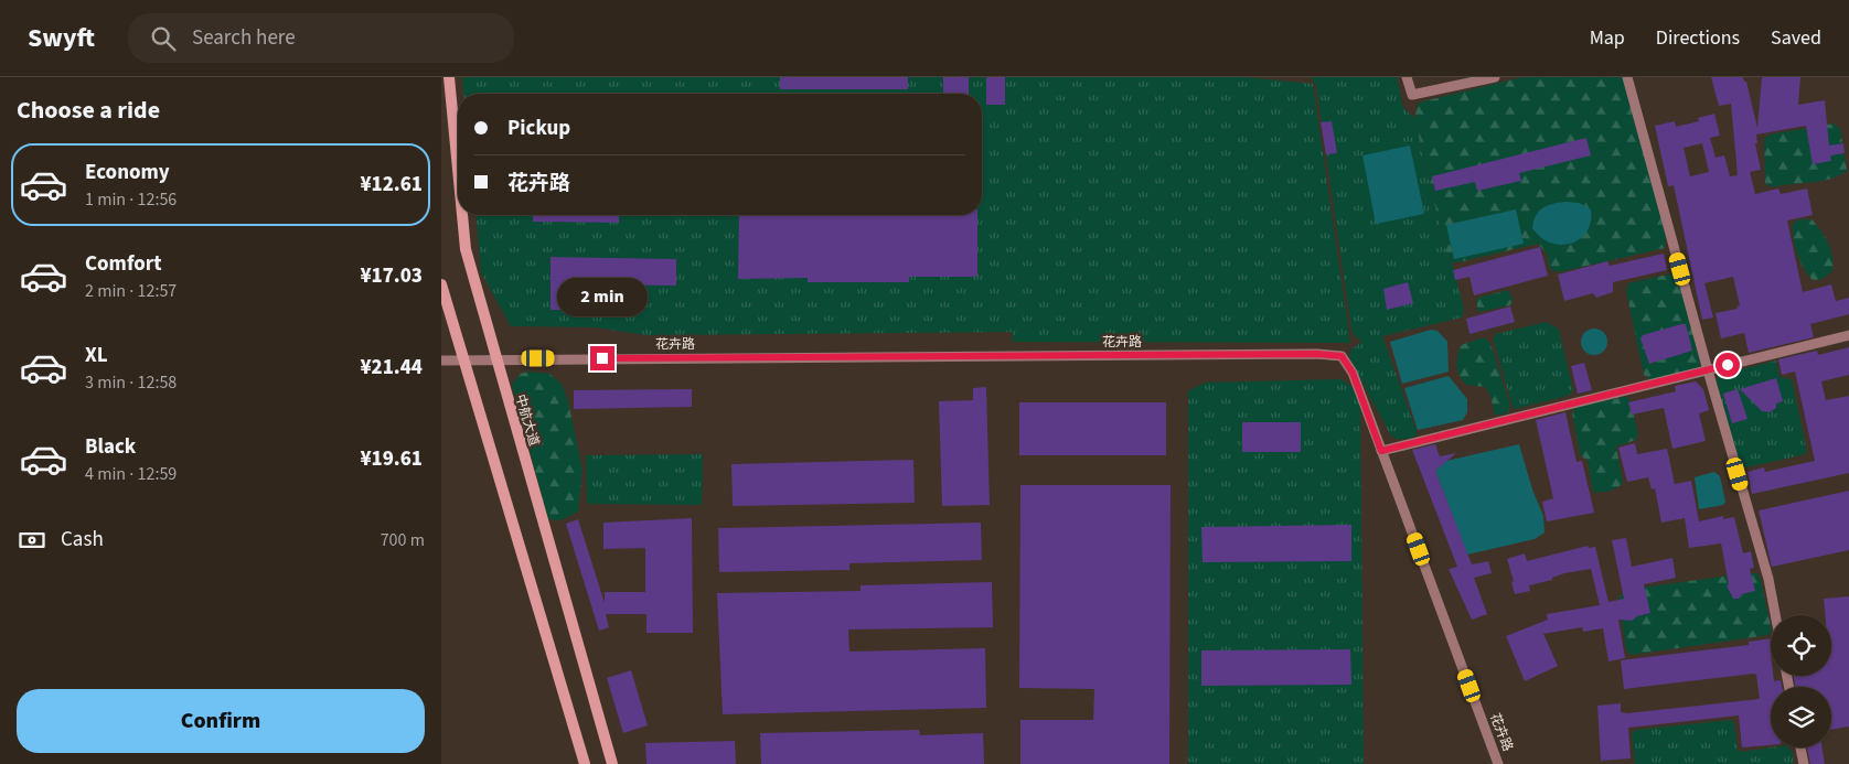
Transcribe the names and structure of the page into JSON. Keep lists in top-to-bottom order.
{
  "streets": {
    "main road": ["中航大道"],
    "street": ["花卉路"]
  },
  "crossings": [
    ["花卉路", "中航大道"]
  ],
  "page": {
    "header": "Swyft",
    "search": "Search here",
    "nav": ["Map", "Directions", "Saved"],
    "heading": "Choose a ride",
    "banner": ["Pickup", "花卉路"],
    "list": [
      {
        "name": "Economy",
        "note": "1 min · 12:56",
        "value": "¥12.61"
      },
      {
        "name": "Comfort",
        "note": "2 min · 12:57",
        "value": "¥17.03"
      },
      {
        "name": "XL",
        "note": "3 min · 12:58",
        "value": "¥21.44"
      },
      {
        "name": "Black",
        "note": "4 min · 12:59",
        "value": "¥19.61"
      }
    ],
    "bubble": "2 min",
    "pay": ["Cash", "700 m"],
    "buttons": "Confirm"
  }
}
